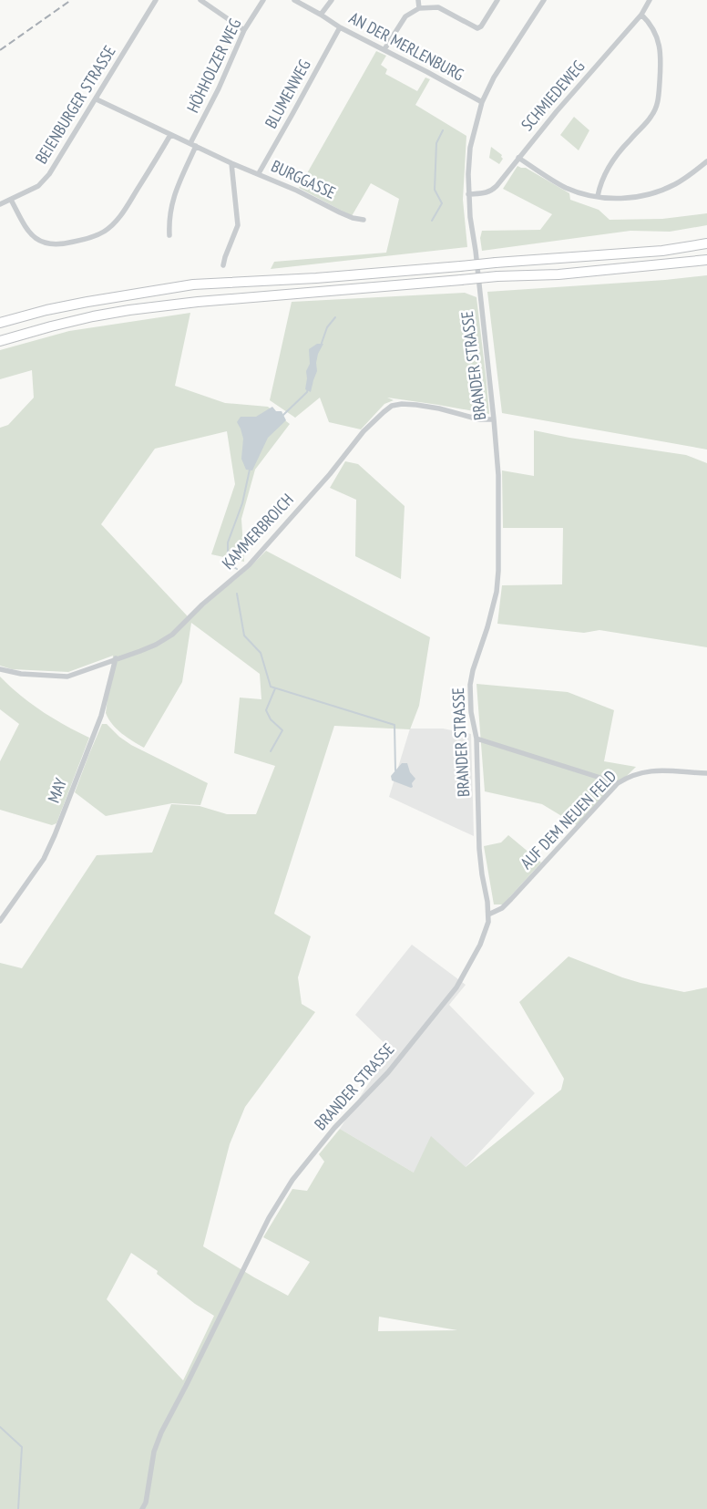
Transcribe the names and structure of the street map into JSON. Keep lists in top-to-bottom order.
{
  "streets": {
    "street": [
      "AN DER MERLENBURG",
      "HÖHHOLZER WEG",
      "BLUMENWEG",
      "SCHMIEDEWEG",
      "BEIENBURGER STRASSE",
      "BURGGASSE",
      "BRANDER STRASSE",
      "KAMMERBROICH",
      "MAY",
      "AUF DEM NEUEN FELD"
    ]
  },
  "crossings": [
    ["AN DER MERLENBURG", "BLUMENWEG"],
    ["AN DER MERLENBURG", "BRANDER STRASSE"],
    ["HÖHHOLZER WEG", "BURGGASSE"],
    ["BLUMENWEG", "BURGGASSE"],
    ["SCHMIEDEWEG", "BRANDER STRASSE"],
    ["BEIENBURGER STRASSE", "BURGGASSE"],
    ["BRANDER STRASSE", "KAMMERBROICH"],
    ["BRANDER STRASSE", "AUF DEM NEUEN FELD"],
    ["KAMMERBROICH", "MAY"]
  ]
}
